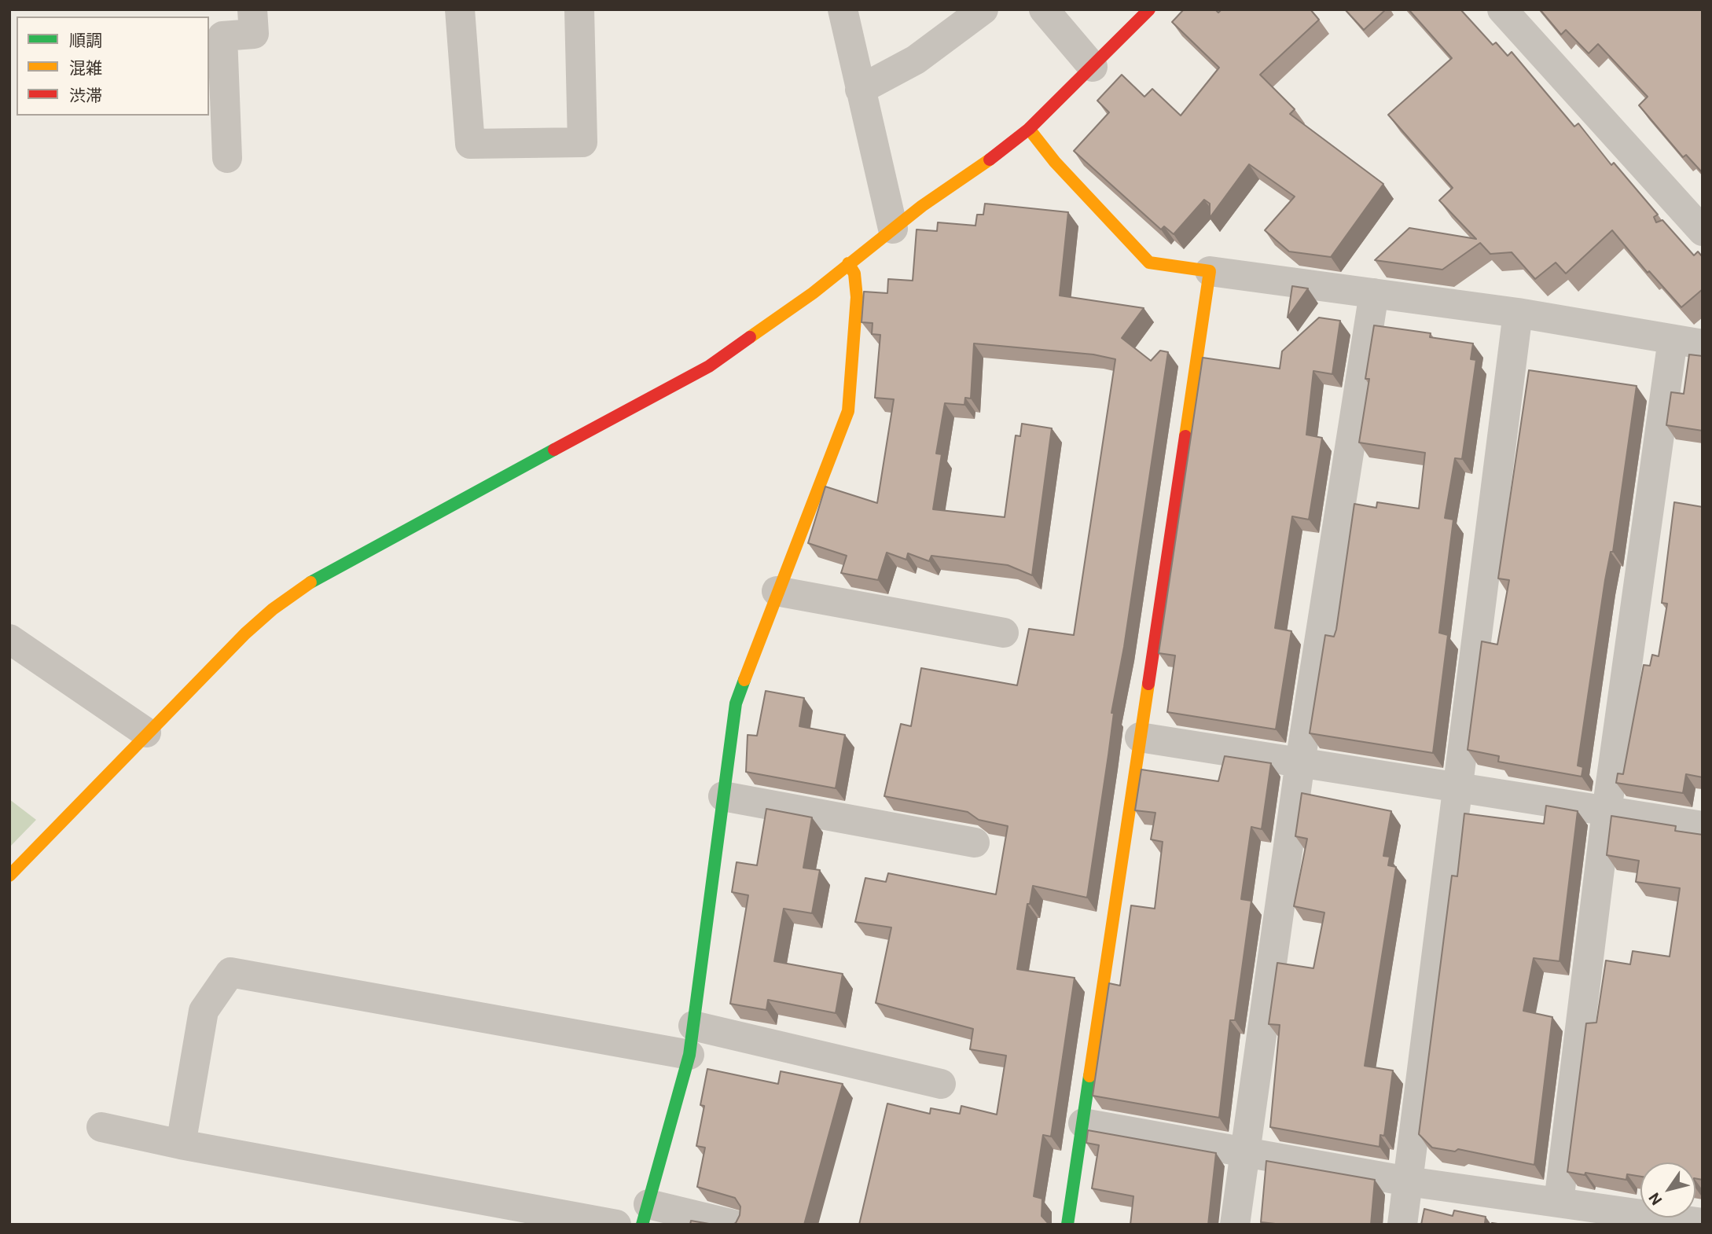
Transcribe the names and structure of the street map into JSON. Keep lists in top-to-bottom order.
{
  "legend": ["順調", "混雑", "渋滞"],
  "north": "bottom left"
}
